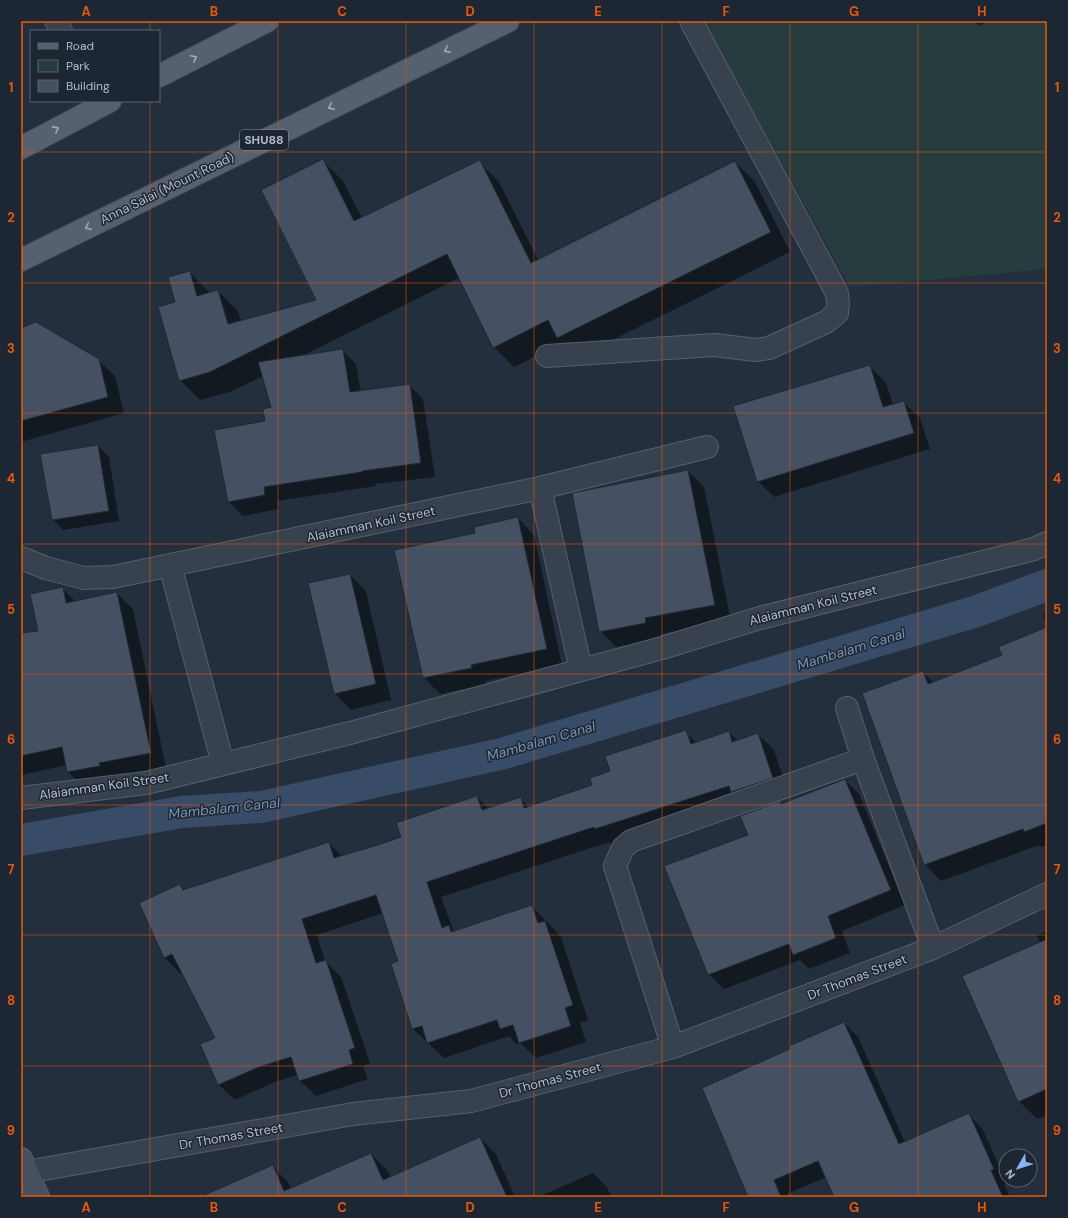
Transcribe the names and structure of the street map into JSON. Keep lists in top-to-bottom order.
{
  "streets": {
    "main road": ["SHU88", "Anna Salai (Mount Road)"],
    "street": ["Alaiamman Koil Street", "Dr Thomas Street"]
  },
  "water": ["Mambalam Canal"],
  "legend": ["Road", "Park", "Building"],
  "north": "bottom left",
  "grid": {
    "columns": [
      "A",
      "B",
      "C",
      "D",
      "E",
      "F",
      "G",
      "H"
    ],
    "rows": [
      "1",
      "2",
      "3",
      "4",
      "5",
      "6",
      "7",
      "8",
      "9"
    ]
  }
}
